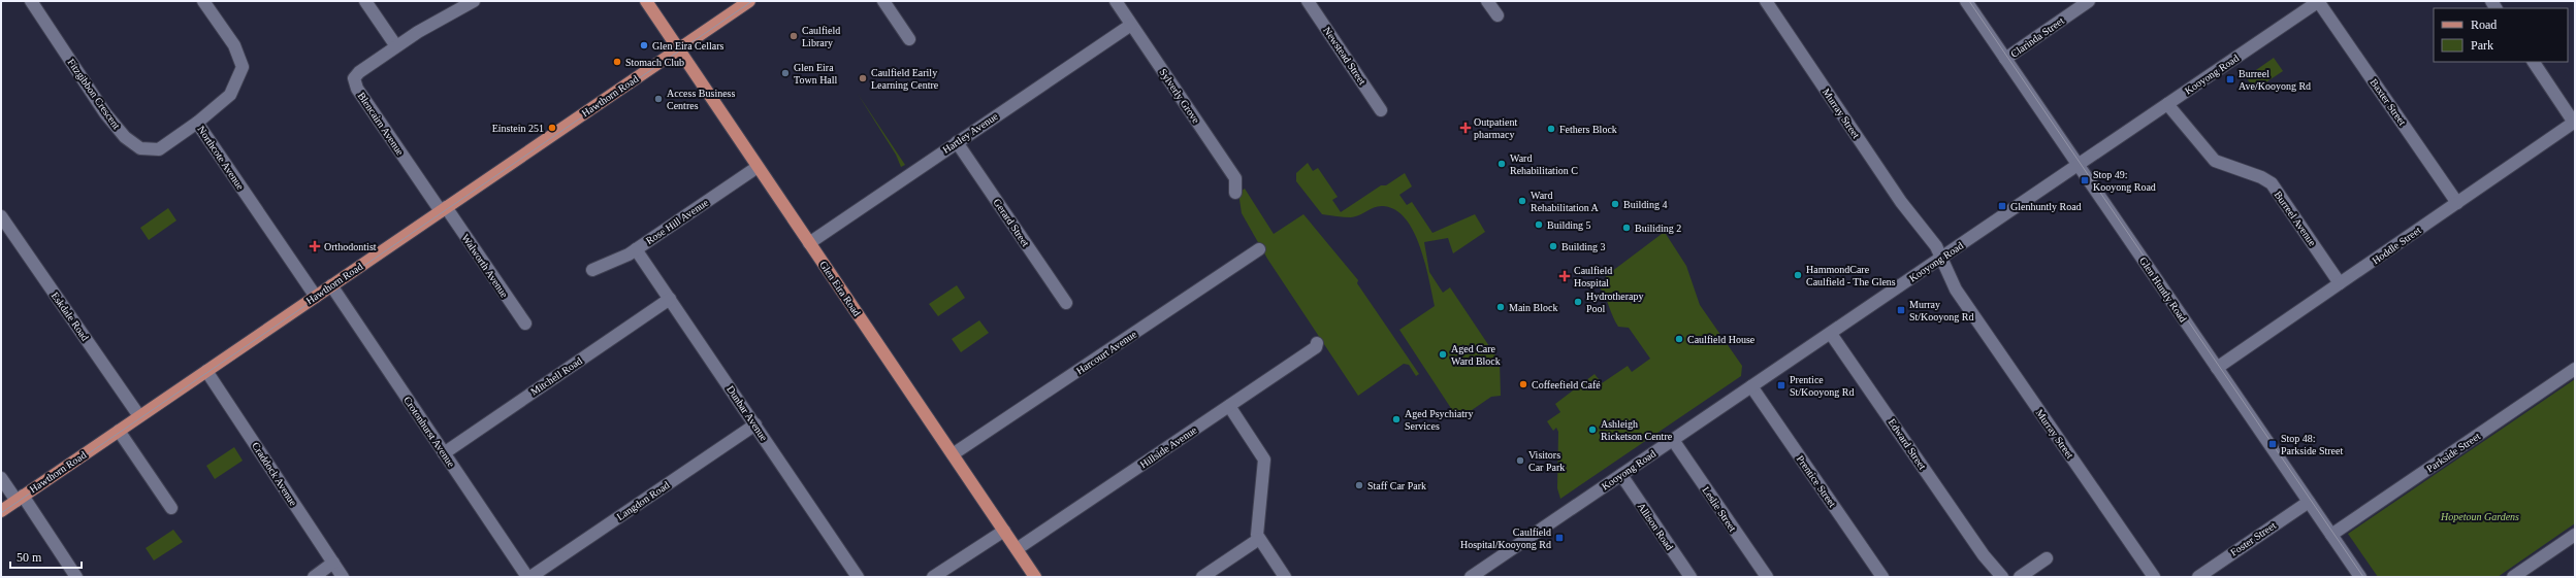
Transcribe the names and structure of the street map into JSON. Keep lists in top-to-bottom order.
{
  "streets": {
    "main road": ["Hawthorn Road", "Glen Eira Road"],
    "street": [
      "Clarinda Street",
      "Newstead Street",
      "Kooyong Road",
      "Fitzgibbon Crescent",
      "Sylverly Grove",
      "Baxter Street",
      "Murray Street",
      "Blencairn Avenue",
      "Hartley Avenue",
      "Northcote Avenue",
      "Burreel Avenue",
      "Rose Hill Avenue",
      "Gerard Street",
      "Hoddle Street",
      "Walworth Avenue",
      "Glen Huntly Road",
      "Eskdale Road",
      "Harcourt Avenue",
      "Mitchell Road",
      "Dunbar Avenue",
      "Crotonhurst Avenue",
      "Edward Street",
      "Hillside Avenue",
      "Parkside Street",
      "Craddock Avenue",
      "Prentice Street",
      "Langdon Road",
      "Leslie Street",
      "Allison Road",
      "Foster Street"
    ]
  },
  "crossings": [
    ["Clarinda Street", "Glen Huntly Road"],
    ["Kooyong Road", "Baxter Street"],
    ["Kooyong Road", "Murray Street"],
    ["Kooyong Road", "Burreel Avenue"],
    ["Kooyong Road", "Glen Huntly Road"],
    ["Kooyong Road", "Edward Street"],
    ["Kooyong Road", "Prentice Street"],
    ["Kooyong Road", "Leslie Street"],
    ["Kooyong Road", "Allison Road"],
    ["Fitzgibbon Crescent", "Northcote Avenue"],
    ["Hawthorn Road", "Blencairn Avenue"],
    ["Hawthorn Road", "Northcote Avenue"],
    ["Hawthorn Road", "Walworth Avenue"],
    ["Hawthorn Road", "Glen Eira Road"],
    ["Hawthorn Road", "Eskdale Road"],
    ["Hawthorn Road", "Crotonhurst Avenue"],
    ["Hawthorn Road", "Craddock Avenue"],
    ["Sylverly Grove", "Hartley Avenue"],
    ["Baxter Street", "Hoddle Street"],
    ["Blencairn Avenue", "Walworth Avenue"],
    ["Hartley Avenue", "Gerard Street"],
    ["Hartley Avenue", "Glen Eira Road"],
    ["Burreel Avenue", "Hoddle Street"],
    ["Rose Hill Avenue", "Glen Eira Road"],
    ["Rose Hill Avenue", "Dunbar Avenue"],
    ["Hoddle Street", "Glen Huntly Road"],
    ["Glen Eira Road", "Harcourt Avenue"],
    ["Glen Eira Road", "Hillside Avenue"],
    ["Glen Huntly Road", "Parkside Street"],
    ["Glen Huntly Road", "Foster Street"],
    ["Mitchell Road", "Dunbar Avenue"],
    ["Mitchell Road", "Crotonhurst Avenue"],
    ["Dunbar Avenue", "Langdon Road"]
  ],
  "parks": ["Hopetoun Gardens"],
  "places": {
    "other": [
      "Caulfield Library",
      "Glen Eira Cellars",
      "Stomach Club",
      "Glen Eira Town Hall",
      "Caulfield Earily Learning Centre",
      "Access Business Centres",
      "Einstein 251",
      "Fethers Block",
      "Ward Rehabilitation C",
      "Ward Rehabilitation A",
      "Building 4",
      "Building 5",
      "Builiding 2",
      "Building 3",
      "HammondCare Caulfield - The Glens",
      "Hydrotherapy Pool",
      "Main Block",
      "Caulfield House",
      "Aged Care Ward Block",
      "Coffeefield Café",
      "Aged Psychiatry Services",
      "Ashleigh Ricketson Centre",
      "Visitors Car Park",
      "Staff Car Park"
    ],
    "transit": [
      "Burreel Ave/Kooyong Rd",
      "Stop 49: Kooyong Road",
      "Glenhuntly Road",
      "Murray St/Kooyong Rd",
      "Prentice St/Kooyong Rd",
      "Stop 48: Parkside Street",
      "Caulfield Hospital/Kooyong Rd"
    ],
    "health": ["Outpatient pharmacy", "Orthodontist", "Caulfield Hospital"]
  },
  "legend": ["Road", "Park"],
  "scale_bar": "50 m"
}
